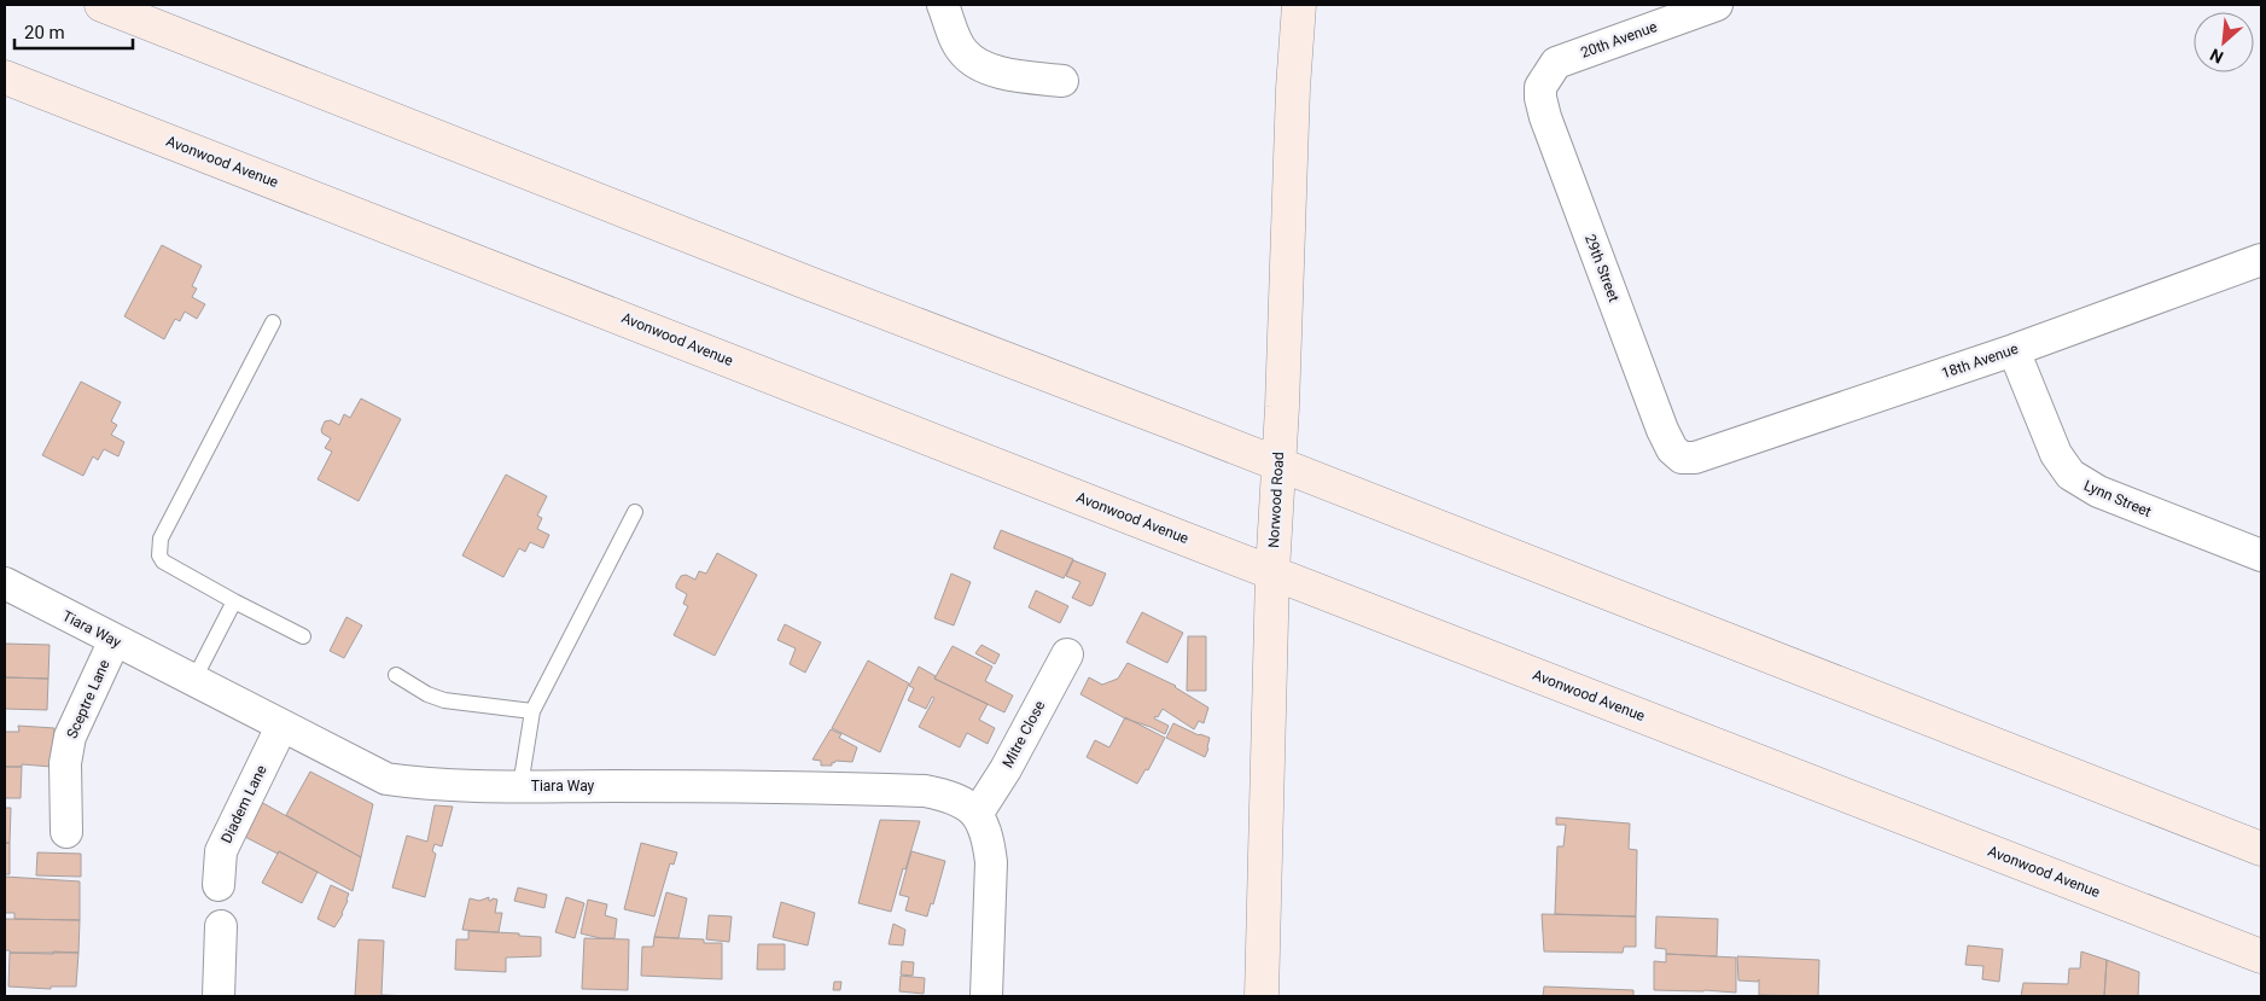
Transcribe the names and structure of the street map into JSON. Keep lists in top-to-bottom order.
{
  "streets": {
    "main road": ["Avonwood Avenue", "Norwood Road"],
    "street": [
      "20th Avenue",
      "29th Street",
      "18th Avenue",
      "Lynn Street",
      "Tiara Way",
      "Sceptre Lane",
      "Mitre Close",
      "Diadem Lane"
    ]
  },
  "crossings": [
    ["20th Avenue", "29th Street"],
    ["Avonwood Avenue", "Norwood Road"],
    ["29th Street", "18th Avenue"],
    ["18th Avenue", "Lynn Street"],
    ["Tiara Way", "Sceptre Lane"],
    ["Tiara Way", "Mitre Close"],
    ["Tiara Way", "Diadem Lane"]
  ],
  "scale_bar": "20 m",
  "north": "bottom left"
}
